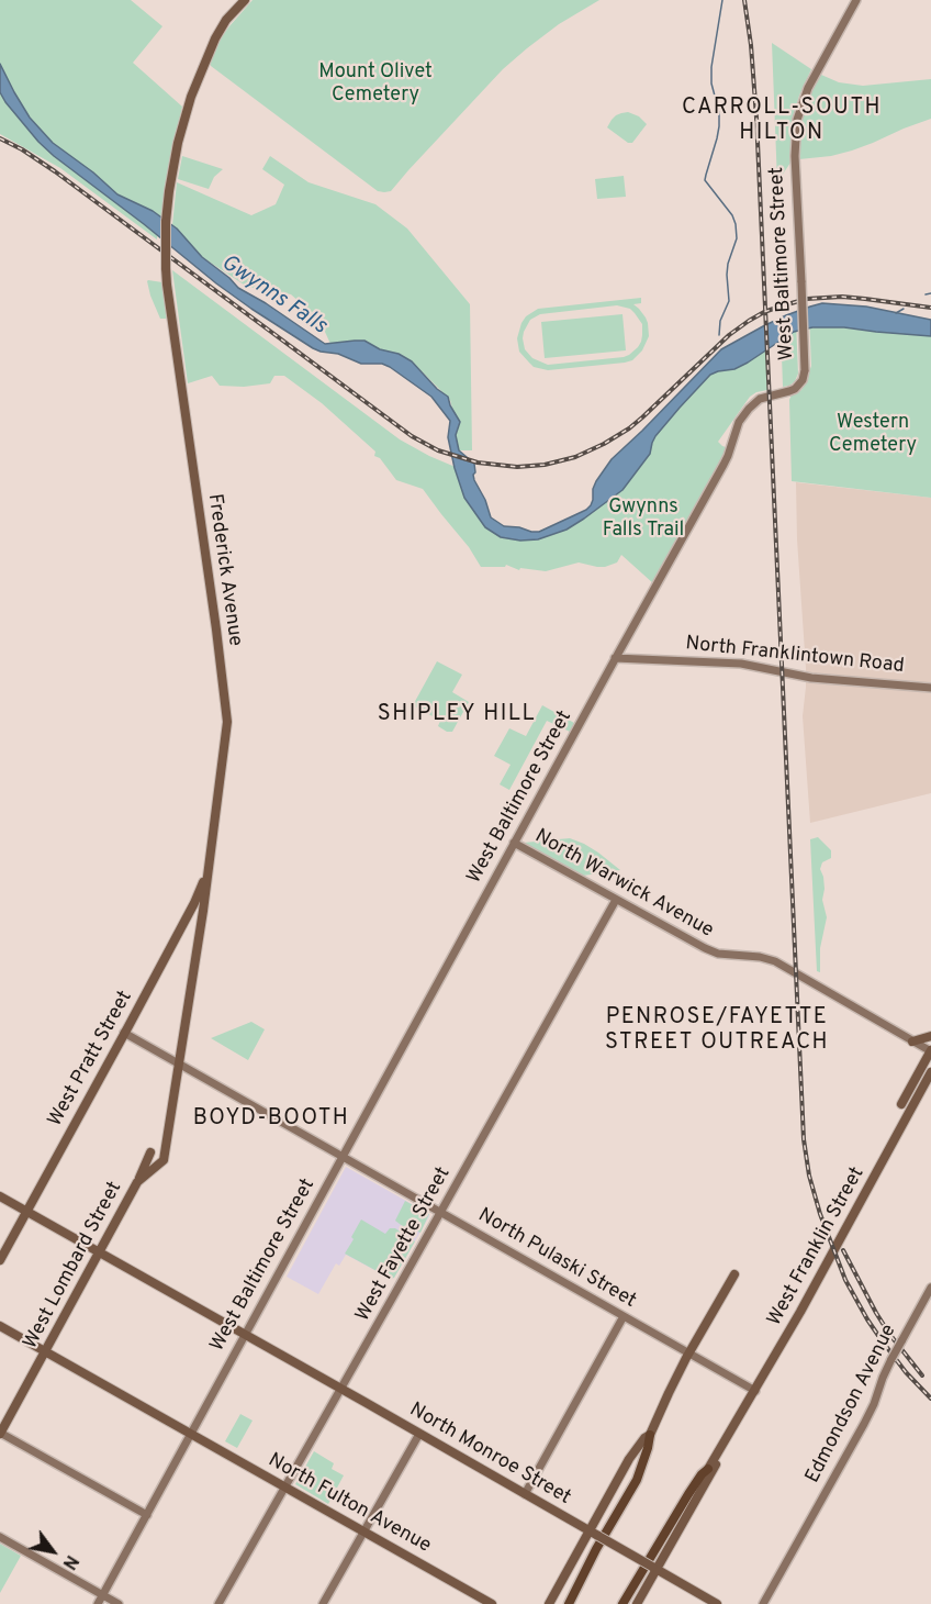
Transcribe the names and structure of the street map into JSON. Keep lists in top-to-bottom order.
{
  "streets": {
    "main road": [
      "Frederick Avenue",
      "West Pratt Street",
      "West Franklin Street",
      "West Lombard Street",
      "North Monroe Street",
      "North Fulton Avenue"
    ],
    "street": [
      "West Baltimore Street",
      "North Franklintown Road",
      "North Warwick Avenue",
      "West Fayette Street",
      "North Pulaski Street",
      "Edmondson Avenue"
    ]
  },
  "crossings": [
    ["West Baltimore Street", "North Franklintown Road"],
    ["West Baltimore Street", "North Warwick Avenue"],
    ["West Baltimore Street", "North Pulaski Street"],
    ["West Baltimore Street", "North Monroe Street"],
    ["West Baltimore Street", "North Fulton Avenue"],
    ["Frederick Avenue", "West Pratt Street"],
    ["Frederick Avenue", "North Pulaski Street"],
    ["Frederick Avenue", "West Lombard Street"],
    ["North Warwick Avenue", "West Fayette Street"],
    ["West Pratt Street", "North Pulaski Street"],
    ["West Pratt Street", "North Monroe Street"],
    ["West Fayette Street", "North Pulaski Street"],
    ["West Fayette Street", "North Monroe Street"],
    ["West Fayette Street", "North Fulton Avenue"],
    ["West Franklin Street", "North Pulaski Street"],
    ["West Franklin Street", "North Monroe Street"],
    ["West Lombard Street", "North Monroe Street"],
    ["West Lombard Street", "North Fulton Avenue"]
  ],
  "districts": [
    "CARROLL-SOUTH HILTON",
    "SHIPLEY HILL",
    "PENROSE/FAYETTE STREET OUTREACH",
    "BOYD-BOOTH"
  ],
  "water": ["Gwynns Falls"],
  "parks": ["Mount Olivet Cemetery", "Western Cemetery", "Gwynns Falls Trail"],
  "north": "bottom right"
}
